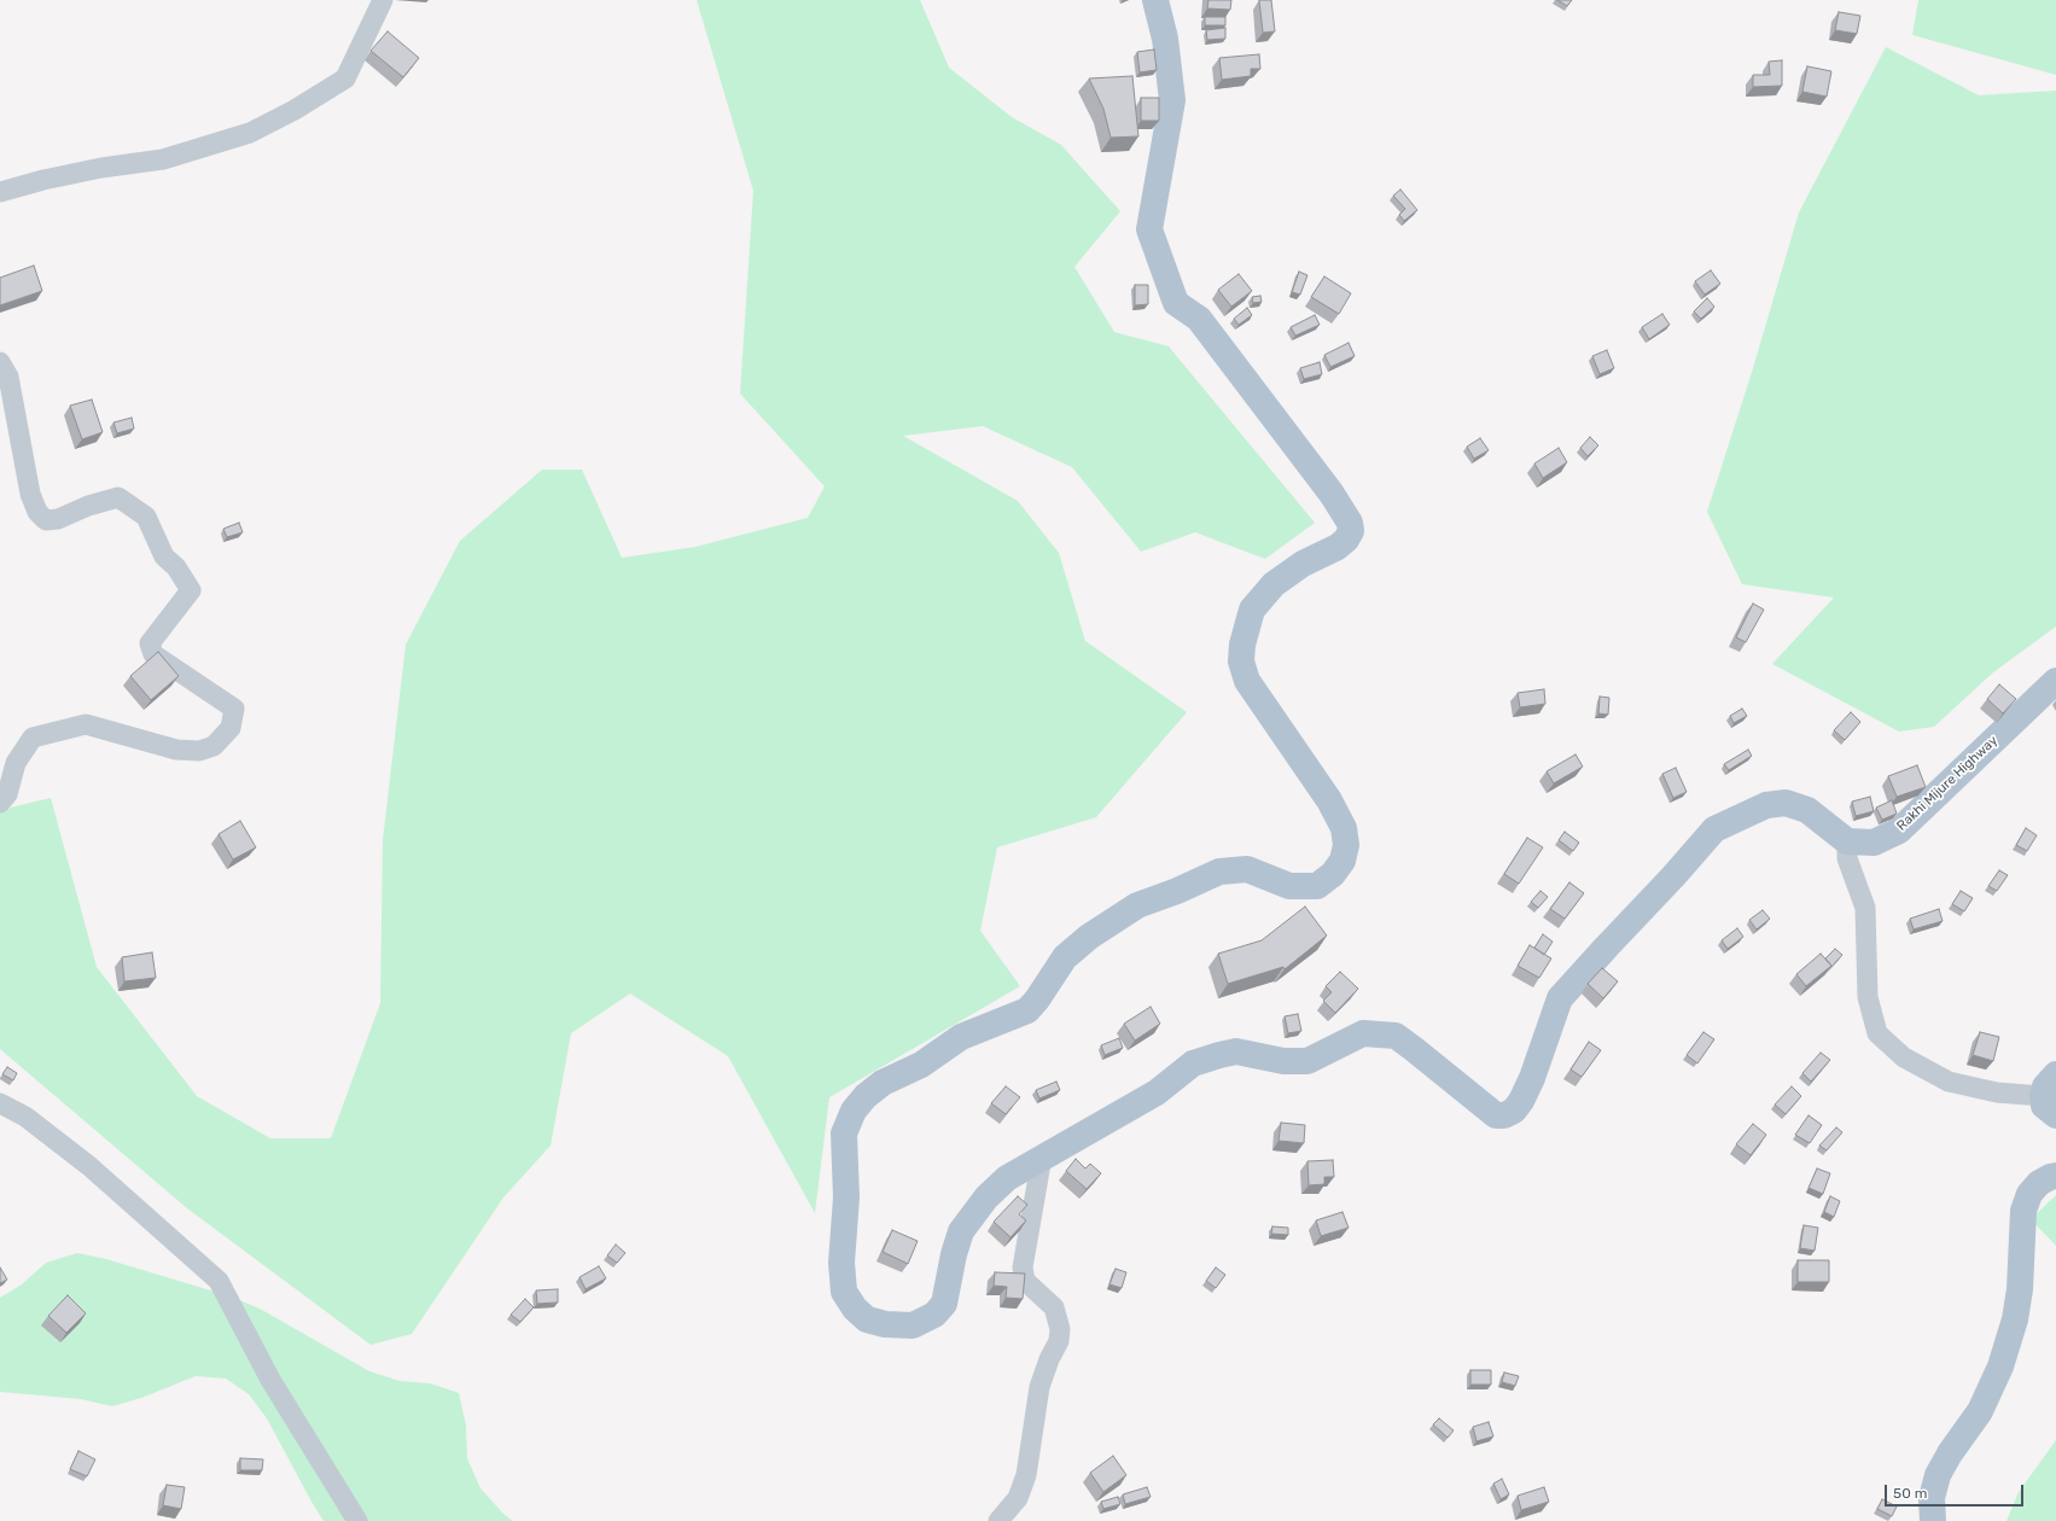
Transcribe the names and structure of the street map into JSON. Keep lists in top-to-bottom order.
{
  "streets": {
    "main road": ["Rakhi Mijure Highway"]
  },
  "scale_bar": "50 m"
}
